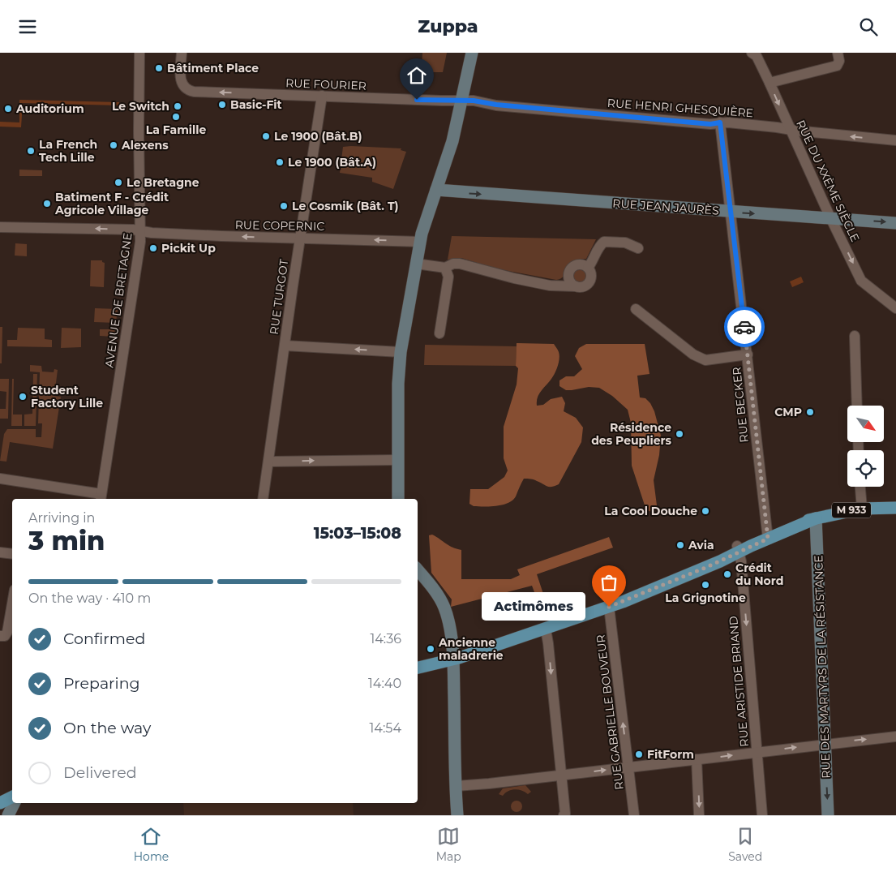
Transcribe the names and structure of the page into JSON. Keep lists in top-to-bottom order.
{
  "streets": {
    "main road": ["M 933"],
    "street": [
      "RUE FOURIER",
      "RUE HENRI GHESQUIÈRE",
      "RUE DU XXÈME SIÈCLE",
      "RUE JEAN JAURÈS",
      "RUE COPERNIC",
      "RUE TURGOT",
      "AVENUE DE BRETAGNE",
      "RUE BECKER",
      "RUE DES MARTYRS DE LA RÉSISTANCE",
      "RUE ARISTIDE BRIAND",
      "RUE GABRIELLE BOUVEUR"
    ]
  },
  "crossings": [
    ["RUE FOURIER", "RUE HENRI GHESQUIÈRE"],
    ["RUE FOURIER", "RUE TURGOT"],
    ["RUE HENRI GHESQUIÈRE", "RUE DU XXÈME SIÈCLE"],
    ["RUE HENRI GHESQUIÈRE", "RUE BECKER"],
    ["RUE DU XXÈME SIÈCLE", "RUE JEAN JAURÈS"],
    ["RUE JEAN JAURÈS", "RUE BECKER"],
    ["RUE COPERNIC", "RUE TURGOT"],
    ["RUE COPERNIC", "AVENUE DE BRETAGNE"],
    ["RUE BECKER", "M 933"],
    ["M 933", "RUE DES MARTYRS DE LA RÉSISTANCE"],
    ["M 933", "RUE ARISTIDE BRIAND"],
    ["M 933", "RUE GABRIELLE BOUVEUR"]
  ],
  "one_way": [
    "RUE FOURIER",
    "RUE DU XXÈME SIÈCLE",
    "RUE COPERNIC",
    "RUE ARISTIDE BRIAND"
  ],
  "places": [
    "Bâtiment Place",
    "Basic-Fit",
    "Le Switch",
    "Auditorium",
    "La Famille",
    "Le 1900 (Bât.B)",
    "Alexens",
    "La French Tech Lille",
    "Le 1900 (Bât.A)",
    "Le Bretagne",
    "Batiment F - Crédit Agricole Village",
    "Le Cosmik (Bât. T)",
    "Pickit Up",
    "Student Factory Lille",
    "CMP",
    "Résidence des Peupliers",
    "La Cool Douche",
    "Avia",
    "Crédit du Nord",
    "La Grignotine",
    "Actimômes",
    "Ancienne maladrerie",
    "FitForm"
  ],
  "north": "bottom right",
  "page": {
    "header": "Zuppa",
    "heading": ["3 min", "Arriving in", "15:03–15:08"],
    "bar": "On the way · 410 m",
    "bubble": "Actimômes",
    "list": [
      ["Confirmed", "14:36"],
      ["Preparing", "14:40"],
      ["On the way", "14:54"],
      "Delivered"
    ],
    "tabs": ["Home", "Map", "Saved"]
  }
}
